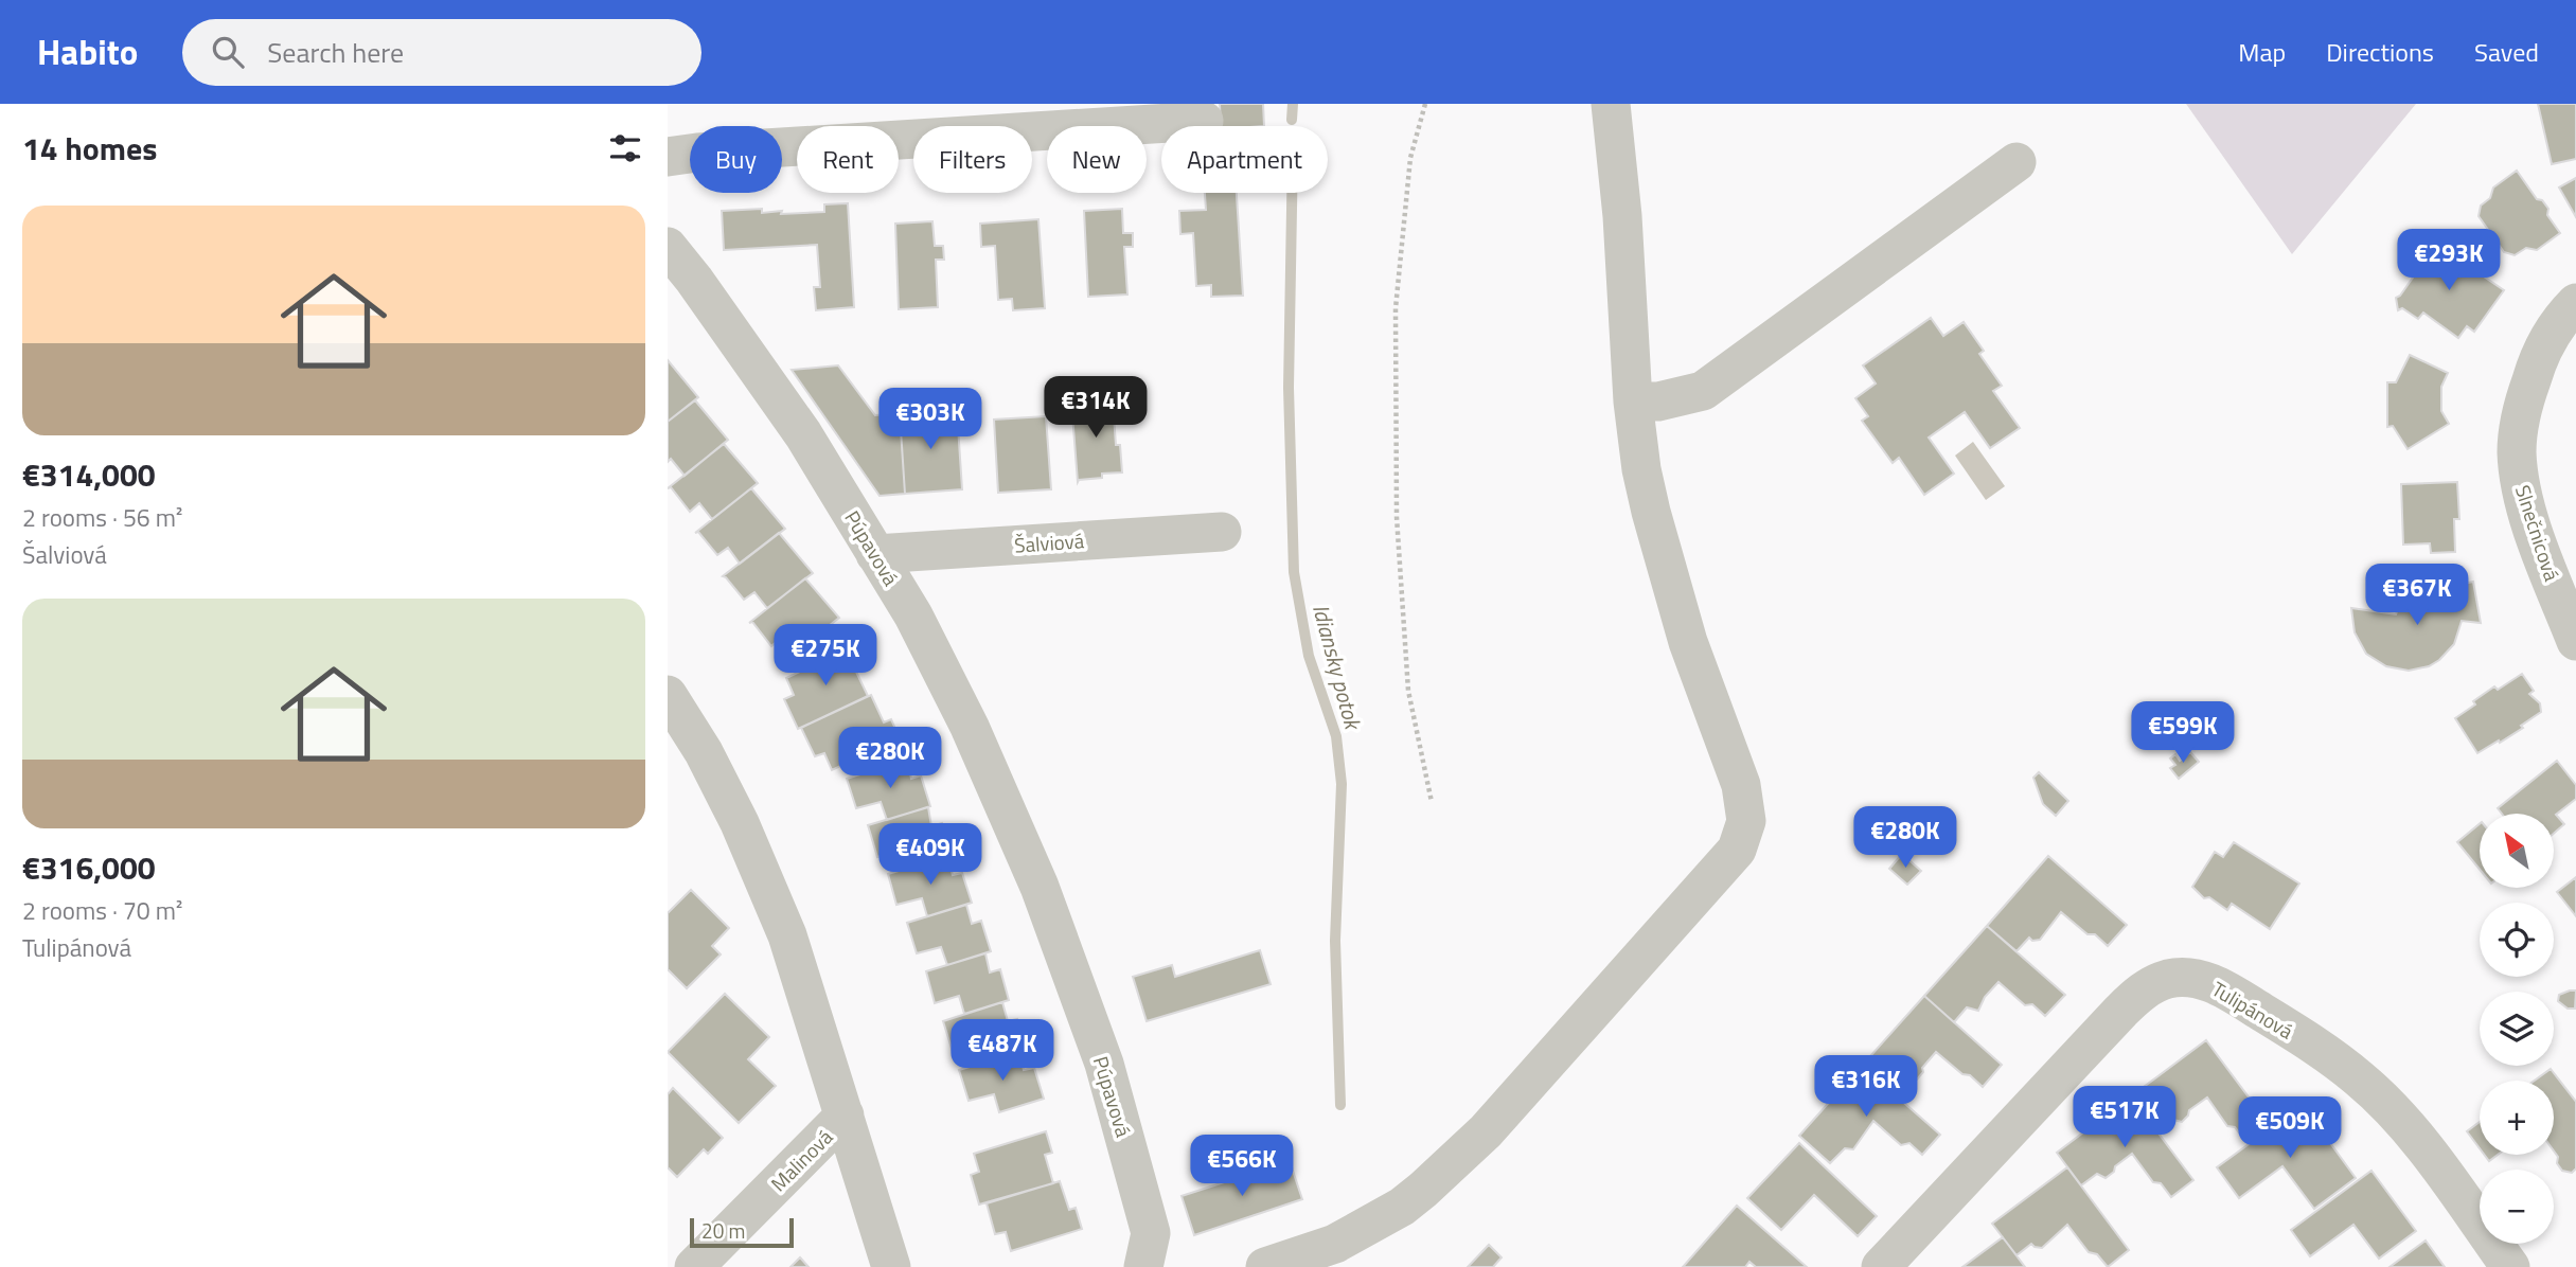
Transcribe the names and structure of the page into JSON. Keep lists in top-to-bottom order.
{
  "streets": {
    "street": [
      "Slnečnicová",
      "Šalviová",
      "Púpavová",
      "Tulipánová",
      "Malinová"
    ]
  },
  "crossings": [
    ["Šalviová", "Púpavová"]
  ],
  "water": ["Idiansky potok"],
  "scale_bar": "20 m",
  "north": "top left",
  "page": {
    "header": "Habito",
    "search": "Search here",
    "nav": ["Map", "Directions", "Saved"],
    "heading": "14 homes",
    "chip": [
      "Buy",
      "Rent",
      "Filters",
      "New",
      "Apartment"
    ],
    "list": [
      {
        "name": "€314,000",
        "note": "2 rooms · 56 m² · Šalviová"
      },
      {
        "name": "€316,000",
        "note": "2 rooms · 70 m² · Tulipánová"
      }
    ],
    "price": [
      "€293K",
      "€314K",
      "€303K",
      "€367K",
      "€275K",
      "€599K",
      "€280K",
      "€280K",
      "€409K",
      "€487K",
      "€316K",
      "€517K",
      "€509K",
      "€566K"
    ],
    "map_buttons": ["+", "−"],
    "scale": "20 m"
  }
}
